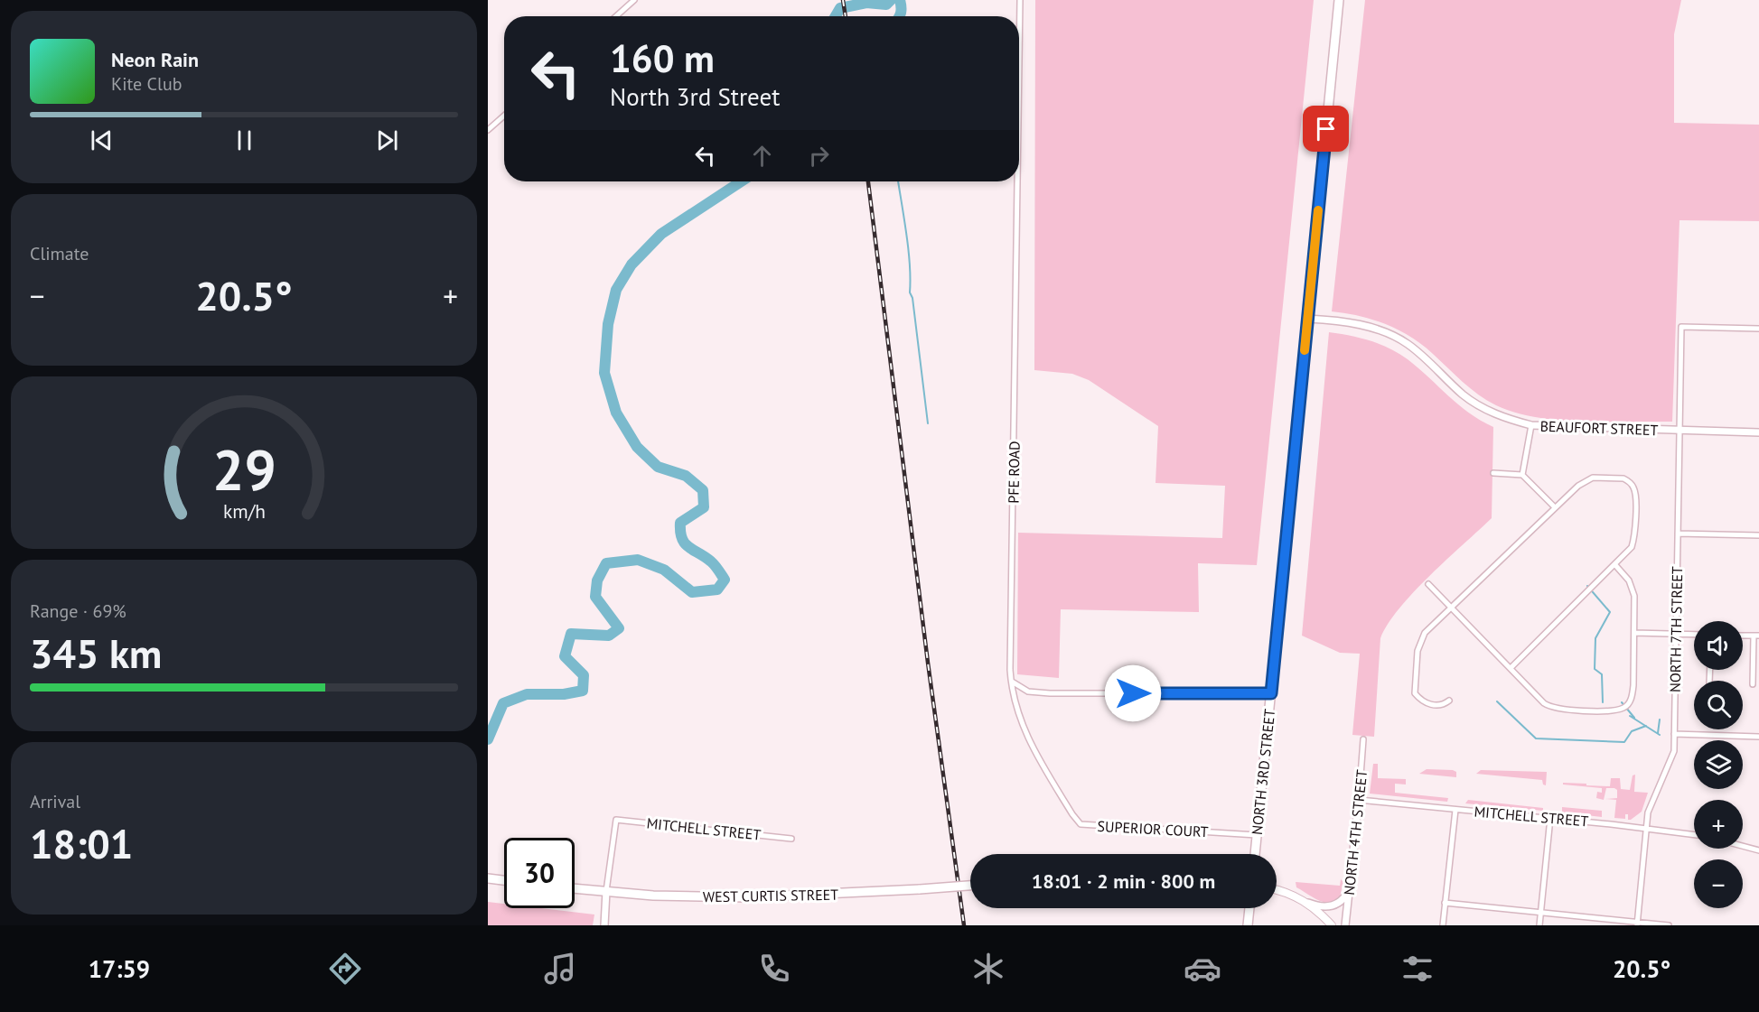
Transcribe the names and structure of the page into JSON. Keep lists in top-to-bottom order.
{
  "streets": {
    "main road": ["NORTH 3RD STREET", "WEST CURTIS STREET"],
    "street": [
      "BEAUFORT STREET",
      "PFE ROAD",
      "NORTH 7TH STREET",
      "MITCHELL STREET",
      "SUPERIOR COURT",
      "NORTH 4TH STREET"
    ]
  },
  "crossings": [
    ["BEAUFORT STREET", "NORTH 7TH STREET"],
    ["BEAUFORT STREET", "NORTH 3RD STREET"],
    ["PFE ROAD", "SUPERIOR COURT"],
    ["NORTH 7TH STREET", "MITCHELL STREET"],
    ["NORTH 3RD STREET", "SUPERIOR COURT"],
    ["MITCHELL STREET", "NORTH 4TH STREET"],
    ["MITCHELL STREET", "WEST CURTIS STREET"]
  ],
  "page": {
    "turn": ["160 m", "North 3rd Street"],
    "song": ["Neon Rain", "Kite Club"],
    "tile": [
      "Climate",
      ["Range · 69%", "345 km"],
      ["Arrival", "18:01"]
    ],
    "heat": ["−", "20.5°", "+"],
    "map_buttons": ["+", "−"],
    "limit": "30",
    "trip": "18:01 · 2 min · 800 m",
    "tabs": ["17:59", "20.5°"],
    "gauge": ["29", "km/h"]
  }
}
